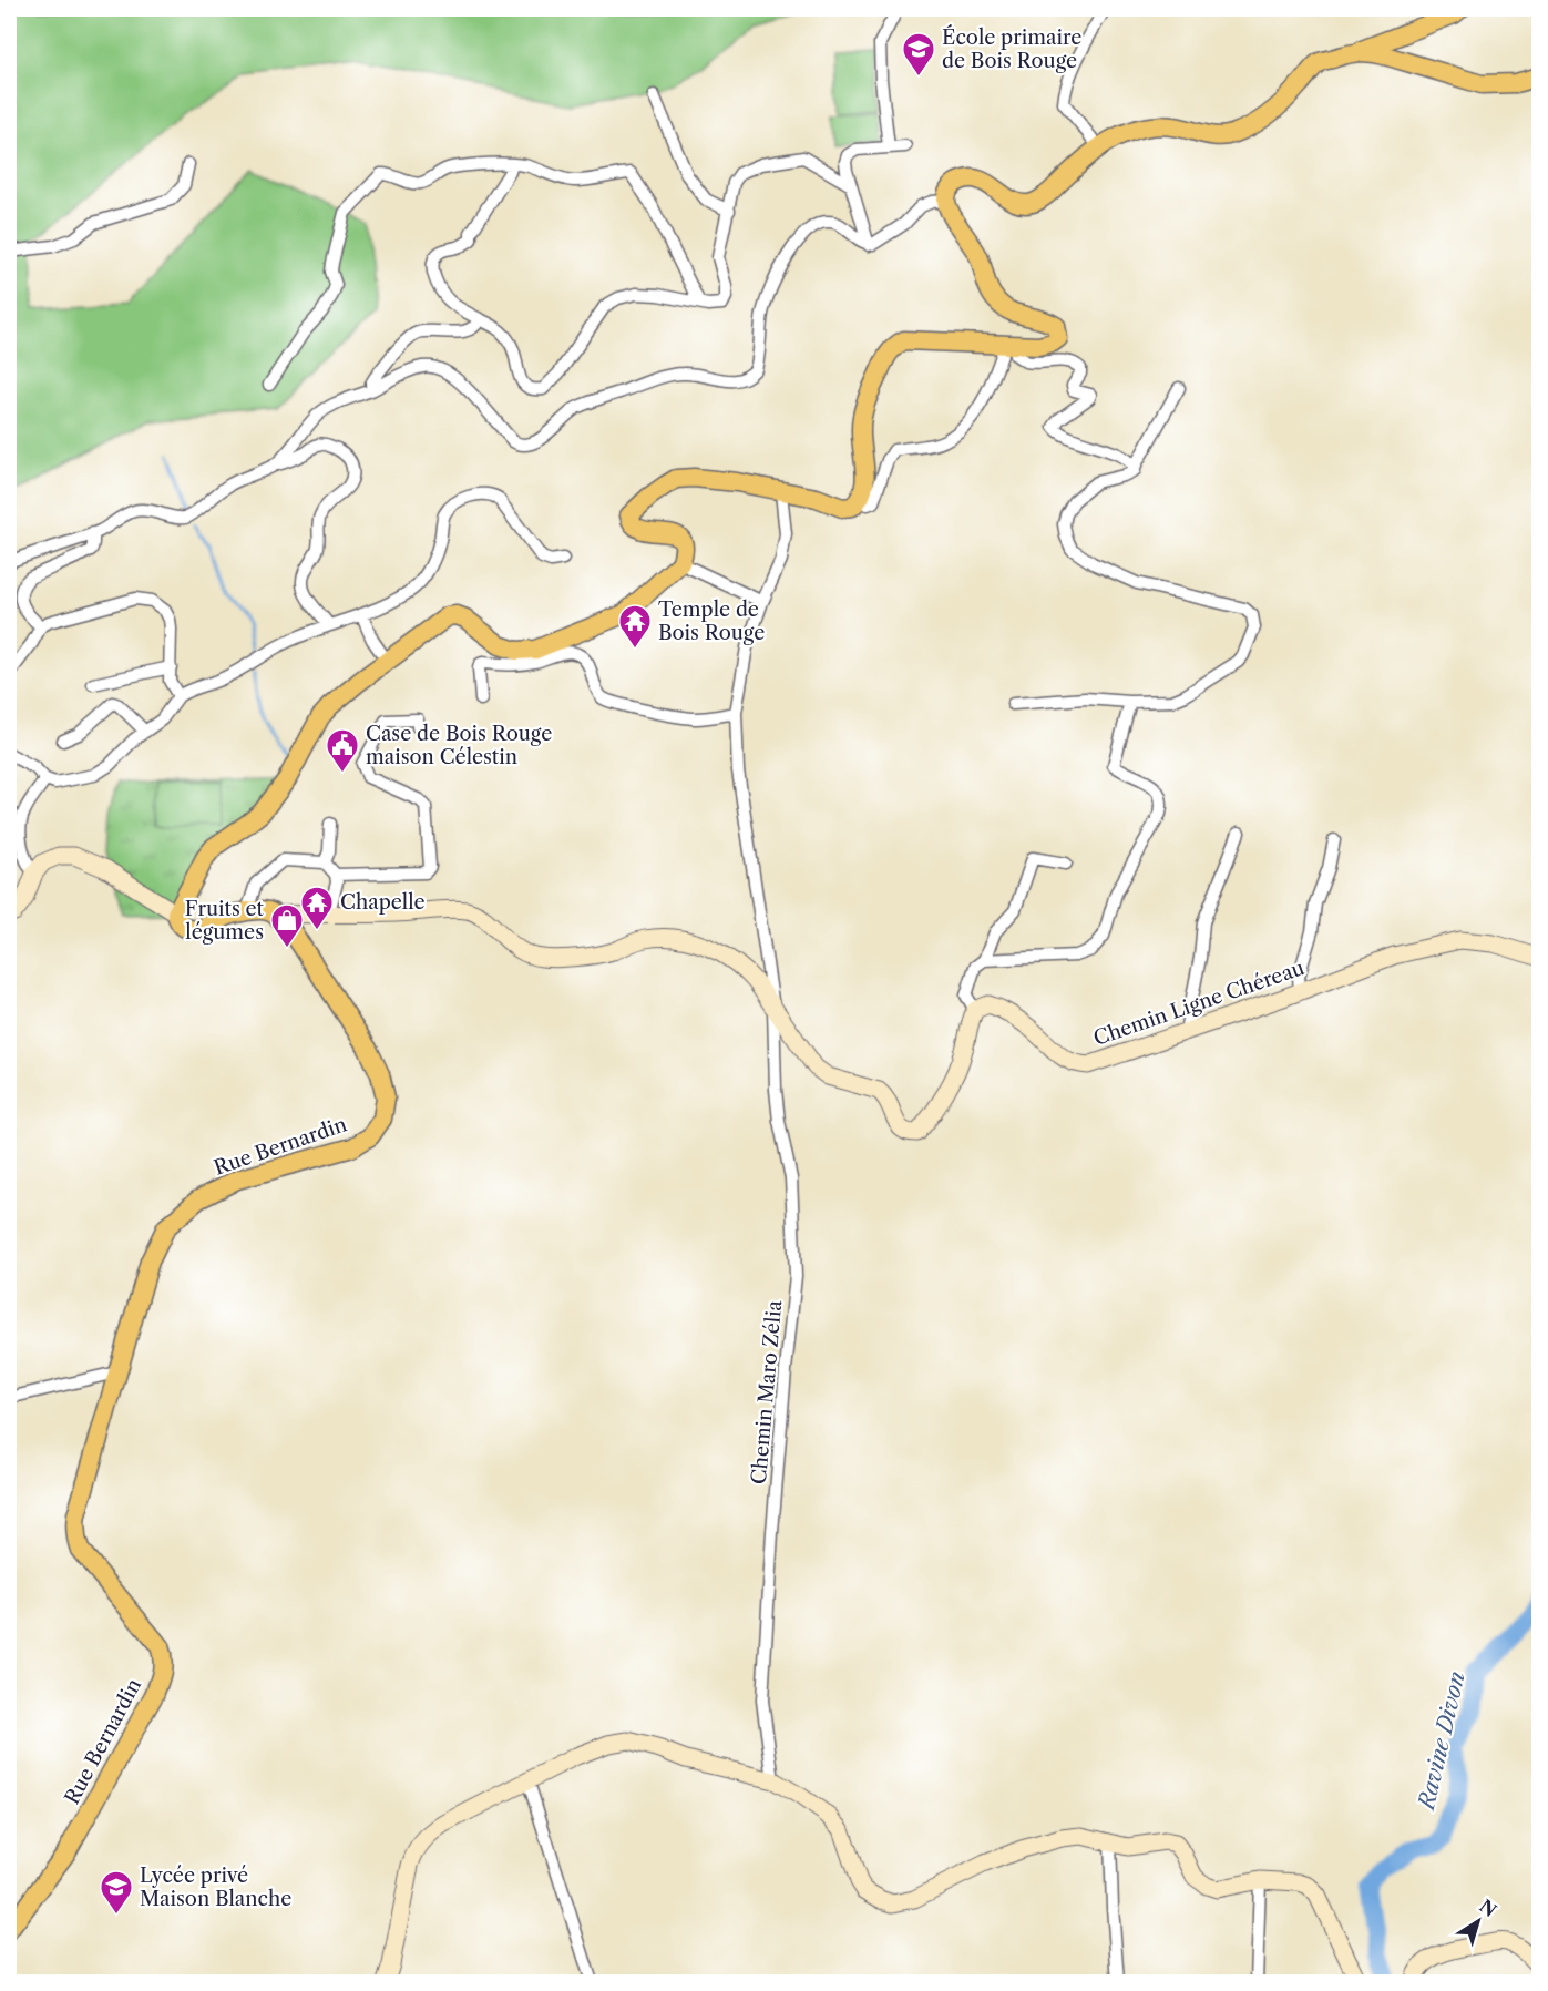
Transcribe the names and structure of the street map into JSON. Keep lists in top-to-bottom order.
{
  "streets": {
    "main road": ["Rue Bernardin"],
    "street": ["Chemin Ligne Chéreau", "Chemin Maro Zélia"]
  },
  "water": ["Ravine Divon"],
  "places": {
    "school or university": ["École primaire de Bois Rouge", "Lycée privé Maison Blanche"],
    "temple": ["Temple de Bois Rouge", "Chapelle"],
    "public building": ["Case de Bois Rouge maison Célestin"],
    "shop": ["Fruits et légumes"]
  },
  "north": "top right"
}
